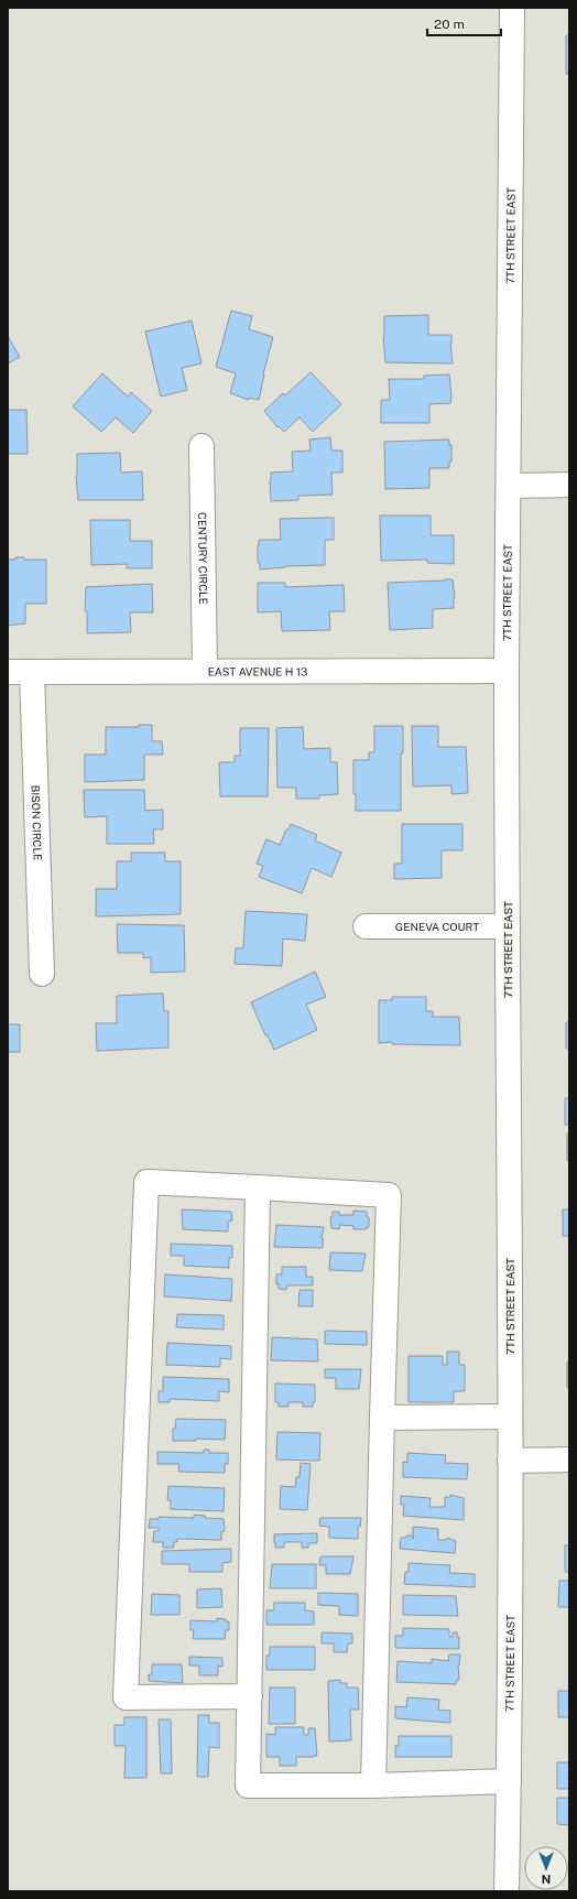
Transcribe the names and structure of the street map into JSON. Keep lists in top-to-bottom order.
{
  "streets": {
    "street": [
      "7TH STREET EAST",
      "CENTURY CIRCLE",
      "EAST AVENUE H 13",
      "BISON CIRCLE",
      "GENEVA COURT"
    ]
  },
  "crossings": [
    ["7TH STREET EAST", "EAST AVENUE H 13"],
    ["7TH STREET EAST", "GENEVA COURT"],
    ["CENTURY CIRCLE", "EAST AVENUE H 13"],
    ["EAST AVENUE H 13", "BISON CIRCLE"]
  ],
  "scale_bar": "20 m",
  "north": "bottom"
}
